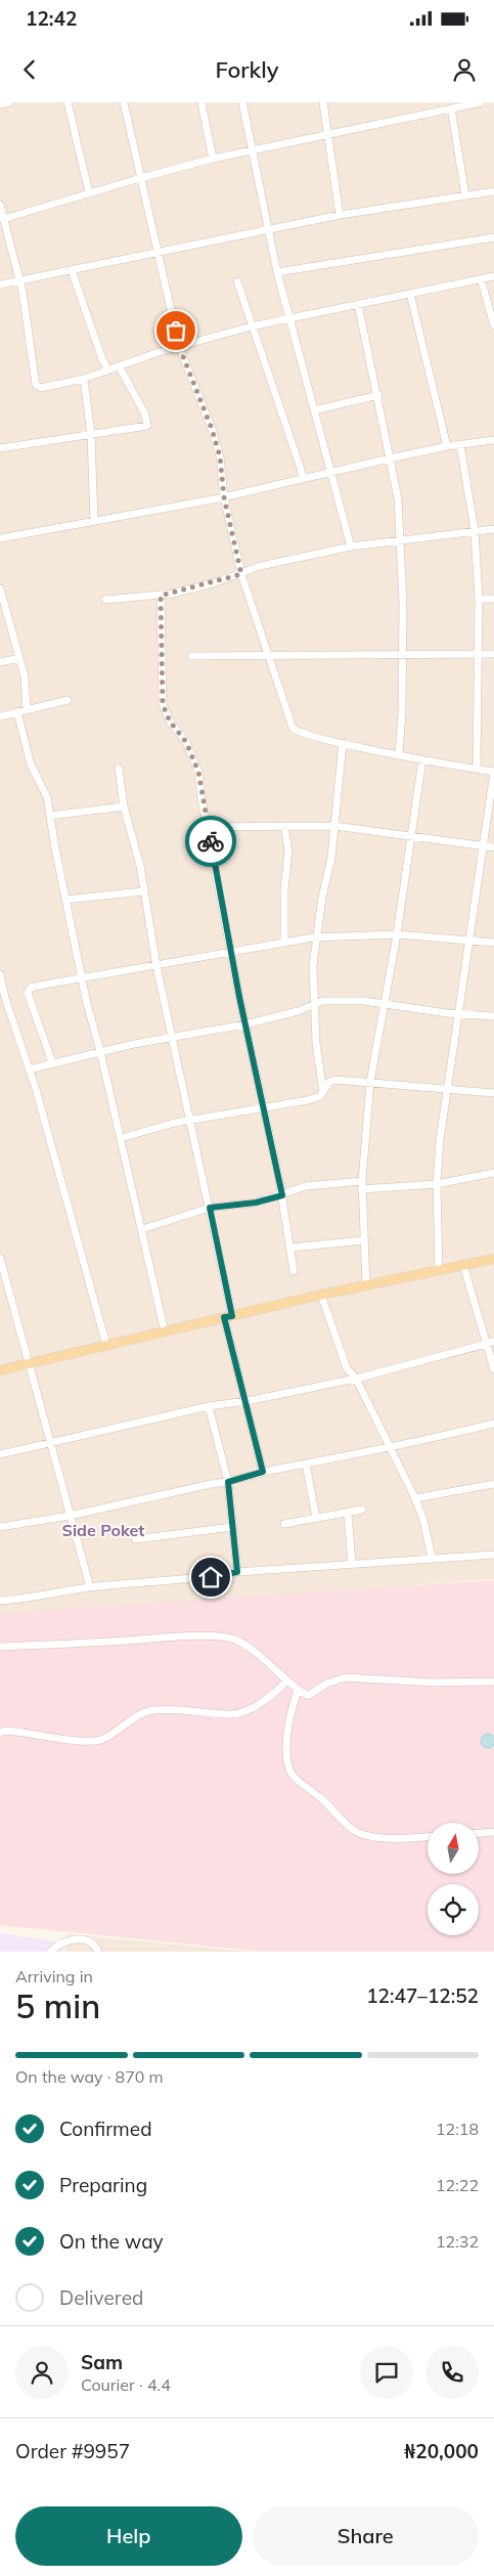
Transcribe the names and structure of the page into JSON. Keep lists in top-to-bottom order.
{
  "districts": ["Side Poket"],
  "north": "top",
  "page": {
    "status": "12:42",
    "header": "Forkly",
    "heading": ["5 min", "Arriving in", "12:47–12:52"],
    "panel": [
      "Sam",
      "Courier · 4.4",
      "Order #9957",
      "₦20,000"
    ],
    "bar": "On the way · 870 m",
    "list": [
      ["Confirmed", "12:18"],
      ["Preparing", "12:22"],
      ["On the way", "12:32"],
      "Delivered"
    ],
    "buttons": ["Help", "Share"]
  }
}
